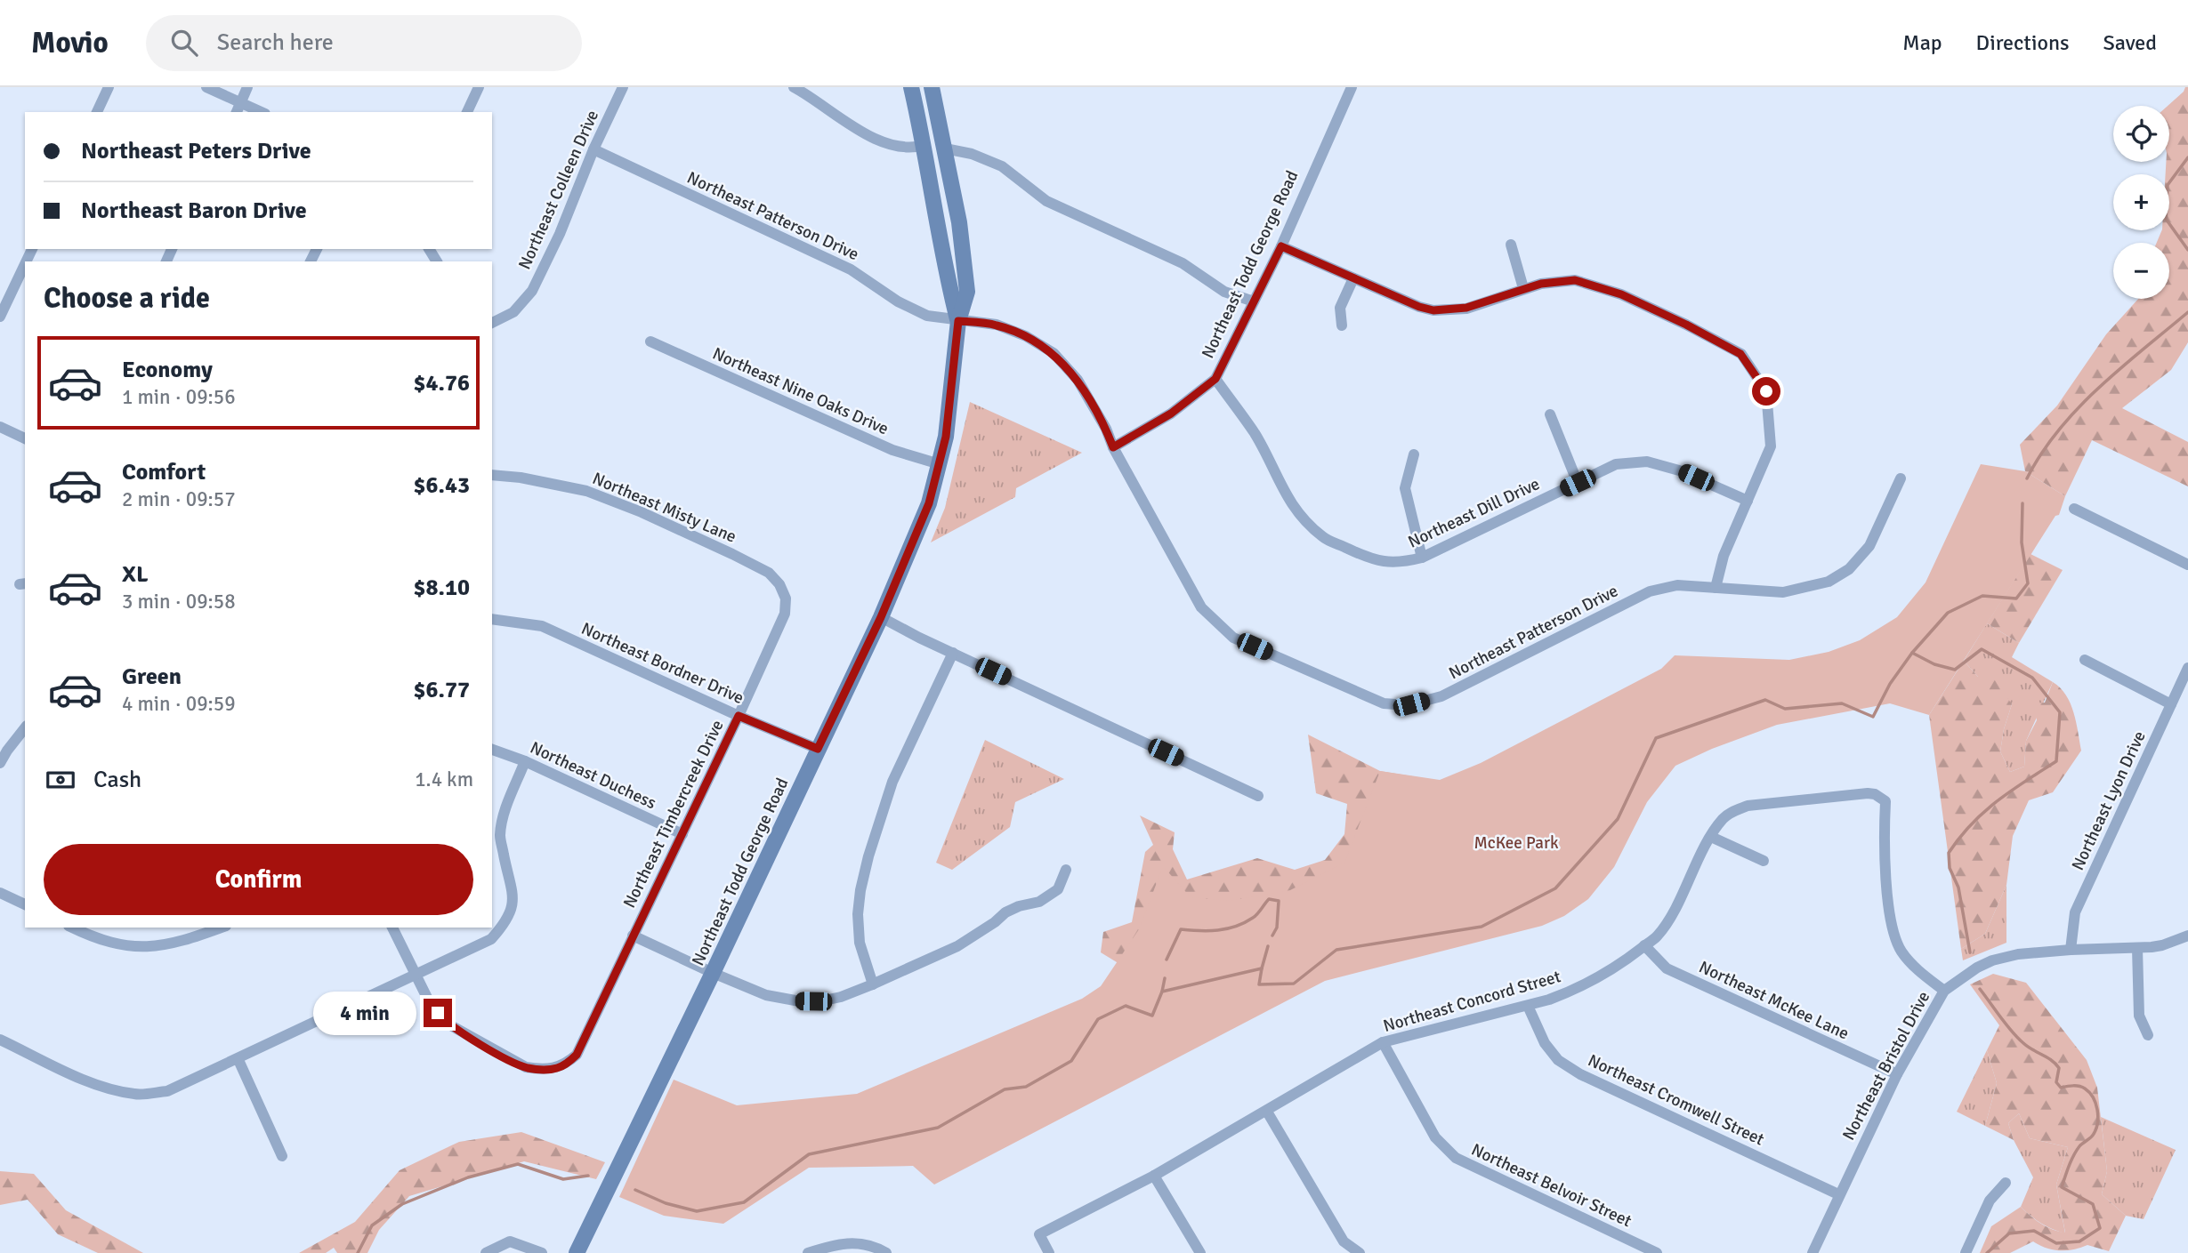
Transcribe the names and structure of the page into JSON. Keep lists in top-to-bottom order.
{
  "streets": {
    "main road": ["Northeast Todd George Road"],
    "street": [
      "Northeast Colleen Drive",
      "Northeast Patterson Drive",
      "Northeast Nine Oaks Drive",
      "Northeast Misty Lane",
      "Northeast Dill Drive",
      "Northeast Bordner Drive",
      "Northeast Duchess",
      "Northeast Lyon Drive",
      "Northeast Timbercreek Drive",
      "Northeast McKee Lane",
      "Northeast Concord Street",
      "Northeast Bristol Drive",
      "Northeast Cromwell Street",
      "Northeast Belvoir Street"
    ]
  },
  "crossings": [
    ["Northeast Colleen Drive", "Northeast Patterson Drive"],
    ["Northeast Patterson Drive", "Northeast Todd George Road"],
    ["Northeast Todd George Road", "Northeast Nine Oaks Drive"],
    ["Northeast Todd George Road", "Northeast Dill Drive"],
    ["Northeast Todd George Road", "Northeast Bordner Drive"],
    ["Northeast Misty Lane", "Northeast Timbercreek Drive"],
    ["Northeast Bordner Drive", "Northeast Timbercreek Drive"],
    ["Northeast Duchess", "Northeast Timbercreek Drive"],
    ["Northeast Lyon Drive", "Northeast Bristol Drive"],
    ["Northeast McKee Lane", "Northeast Concord Street"],
    ["Northeast McKee Lane", "Northeast Bristol Drive"],
    ["Northeast Concord Street", "Northeast Bristol Drive"],
    ["Northeast Concord Street", "Northeast Cromwell Street"],
    ["Northeast Concord Street", "Northeast Belvoir Street"],
    ["Northeast Bristol Drive", "Northeast Cromwell Street"]
  ],
  "parks": ["McKee Park"],
  "page": {
    "header": "Movio",
    "search": "Search here",
    "nav": ["Map", "Directions", "Saved"],
    "map_buttons": ["+", "−"],
    "banner": ["Northeast Peters Drive", "Northeast Baron Drive"],
    "heading": "Choose a ride",
    "list": [
      {
        "name": "Economy",
        "note": "1 min · 09:56",
        "value": "$4.76"
      },
      {
        "name": "Comfort",
        "note": "2 min · 09:57",
        "value": "$6.43"
      },
      {
        "name": "XL",
        "note": "3 min · 09:58",
        "value": "$8.10"
      },
      {
        "name": "Green",
        "note": "4 min · 09:59",
        "value": "$6.77"
      }
    ],
    "pay": ["Cash", "1.4 km"],
    "buttons": "Confirm",
    "bubble": "4 min"
  }
}
